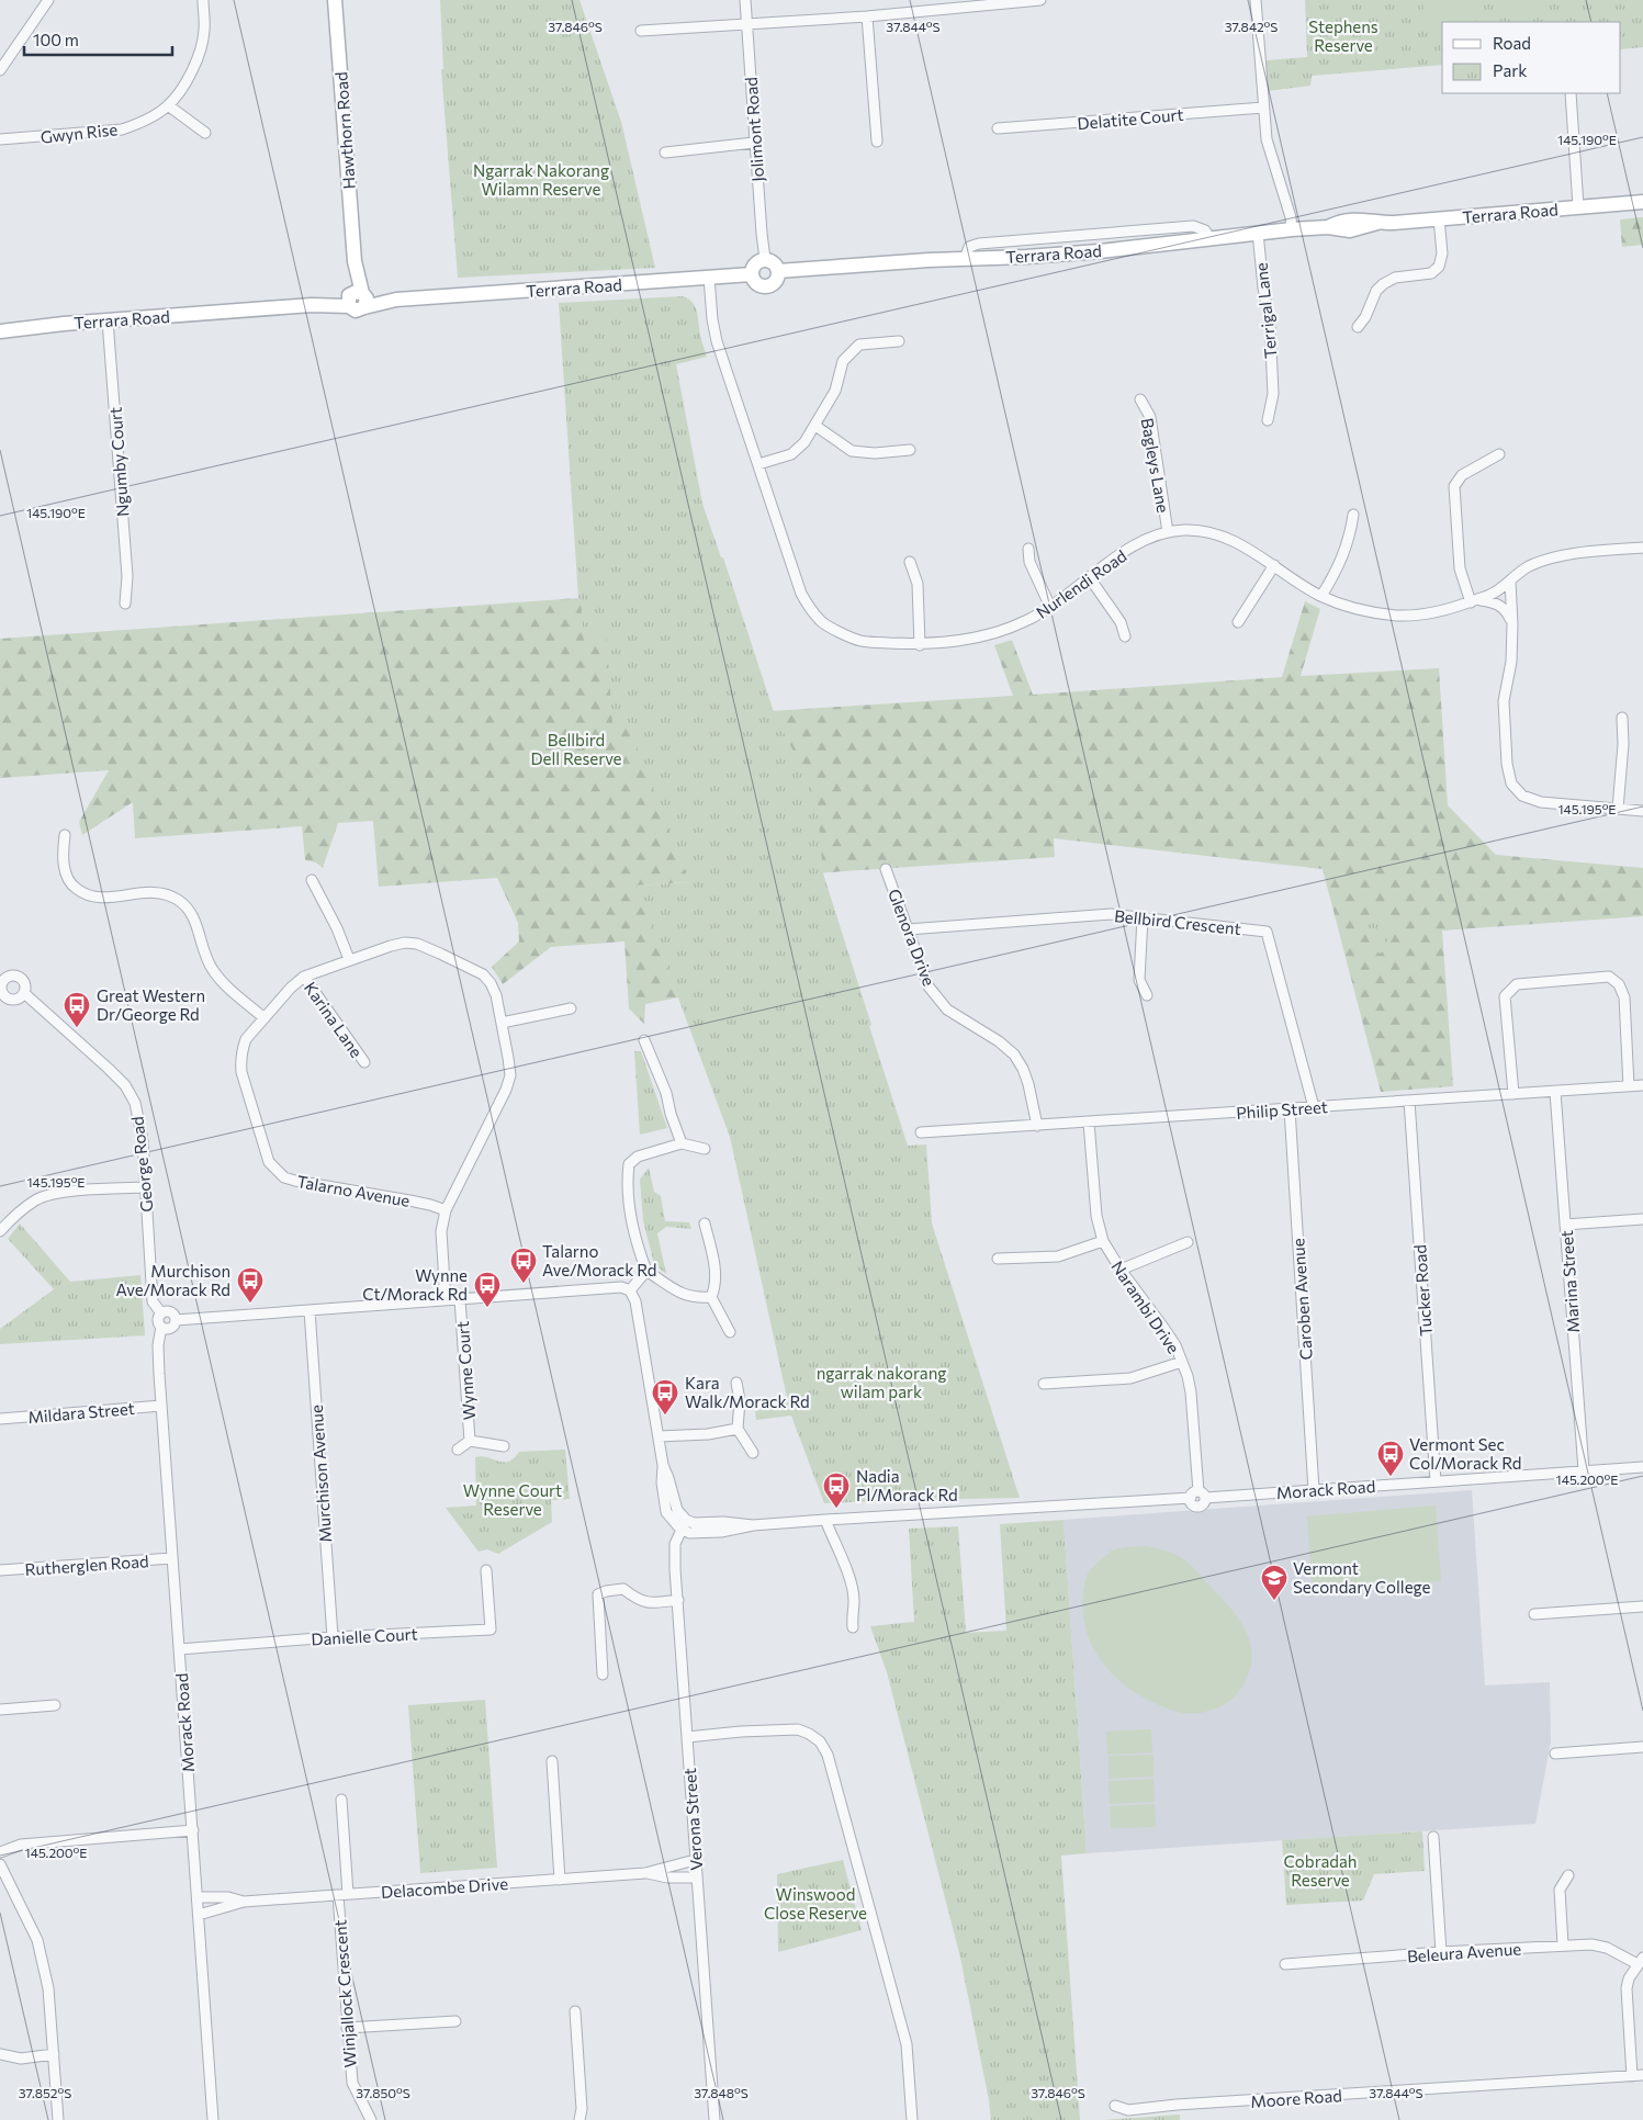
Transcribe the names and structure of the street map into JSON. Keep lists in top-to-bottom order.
{
  "streets": {
    "main road": ["Hawthorn Road", "Terrara Road"],
    "street": [
      "Delatite Court",
      "Jolimont Road",
      "Gwyn Rise",
      "Terrigal Lane",
      "Ngumby Court",
      "Bagleys Lane",
      "Nurlendi Road",
      "Bellbird Crescent",
      "Glenora Drive",
      "Karina Lane",
      "Philip Street",
      "George Road",
      "Talarno Avenue",
      "Marina Street",
      "Tucker Road",
      "Caroben Avenue",
      "Narambi Drive",
      "Wynne Court",
      "Mildara Street",
      "Murchison Avenue",
      "Morack Road",
      "Rutherglen Road",
      "Danielle Court",
      "Verona Street",
      "Delacombe Drive",
      "Beleura Avenue",
      "Winjallock Crescent",
      "Moore Road"
    ]
  },
  "crossings": [
    ["Jolimont Road", "Terrara Road"],
    ["Hawthorn Road", "Terrara Road"],
    ["Terrara Road", "Terrigal Lane"],
    ["Terrara Road", "Ngumby Court"],
    ["Terrara Road", "Nurlendi Road"],
    ["Bagleys Lane", "Nurlendi Road"],
    ["Bellbird Crescent", "Glenora Drive"],
    ["Bellbird Crescent", "Philip Street"],
    ["Glenora Drive", "Philip Street"],
    ["Karina Lane", "Talarno Avenue"],
    ["Philip Street", "Marina Street"],
    ["Philip Street", "Tucker Road"],
    ["Philip Street", "Caroben Avenue"],
    ["Philip Street", "Narambi Drive"],
    ["George Road", "Morack Road"],
    ["Marina Street", "Morack Road"],
    ["Tucker Road", "Morack Road"],
    ["Caroben Avenue", "Morack Road"],
    ["Narambi Drive", "Morack Road"],
    ["Mildara Street", "Morack Road"],
    ["Murchison Avenue", "Danielle Court"],
    ["Morack Road", "Rutherglen Road"],
    ["Morack Road", "Danielle Court"],
    ["Morack Road", "Verona Street"],
    ["Morack Road", "Delacombe Drive"],
    ["Verona Street", "Delacombe Drive"],
    ["Delacombe Drive", "Winjallock Crescent"]
  ],
  "parks": [
    "Stephens Reserve",
    "Ngarrak Nakorang Wilamn Reserve",
    "Bellbird Dell Reserve",
    "ngarrak nakorang wilam park",
    "Wynne Court Reserve",
    "Cobradah Reserve",
    "Winswood Close Reserve"
  ],
  "places": {
    "bus stop": [
      "Great Western Dr/George Rd",
      "Talarno Ave/Morack Rd",
      "Murchison Ave/Morack Rd",
      "Wynne Ct/Morack Rd",
      "Kara Walk/Morack Rd",
      "Vermont Sec Col/Morack Rd",
      "Nadia Pl/Morack Rd"
    ],
    "school or university": ["Vermont Secondary College"]
  },
  "legend": ["Road", "Park"],
  "scale_bar": "100 m",
  "coordinates": [
    "37.846°S",
    "37.844°S",
    "37.842°S",
    "145.190°E",
    "145.195°E",
    "145.200°E",
    "37.852°S",
    "37.850°S",
    "37.848°S"
  ]
}
